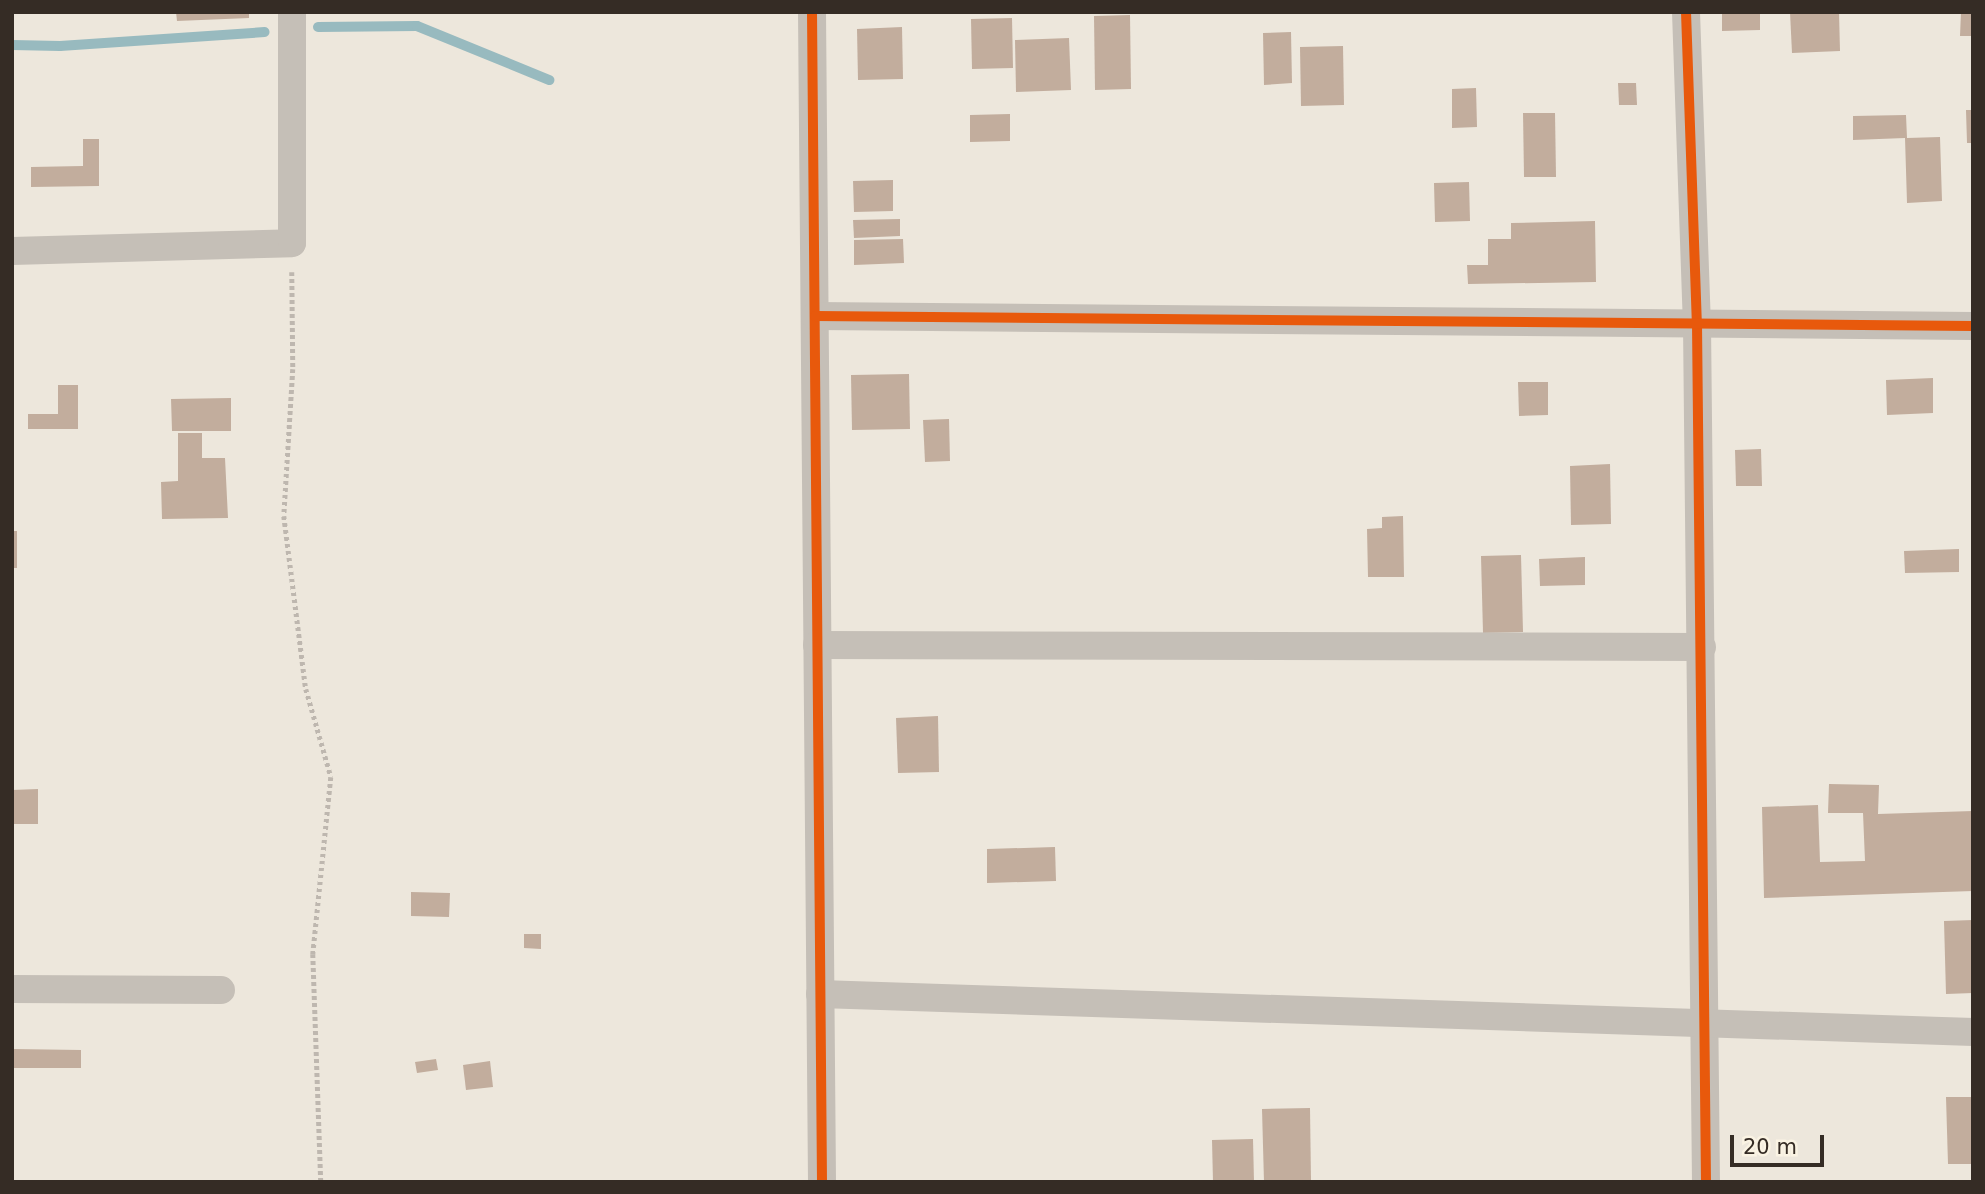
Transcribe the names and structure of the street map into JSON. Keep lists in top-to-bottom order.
{
  "scale_bar": "20 m"
}
